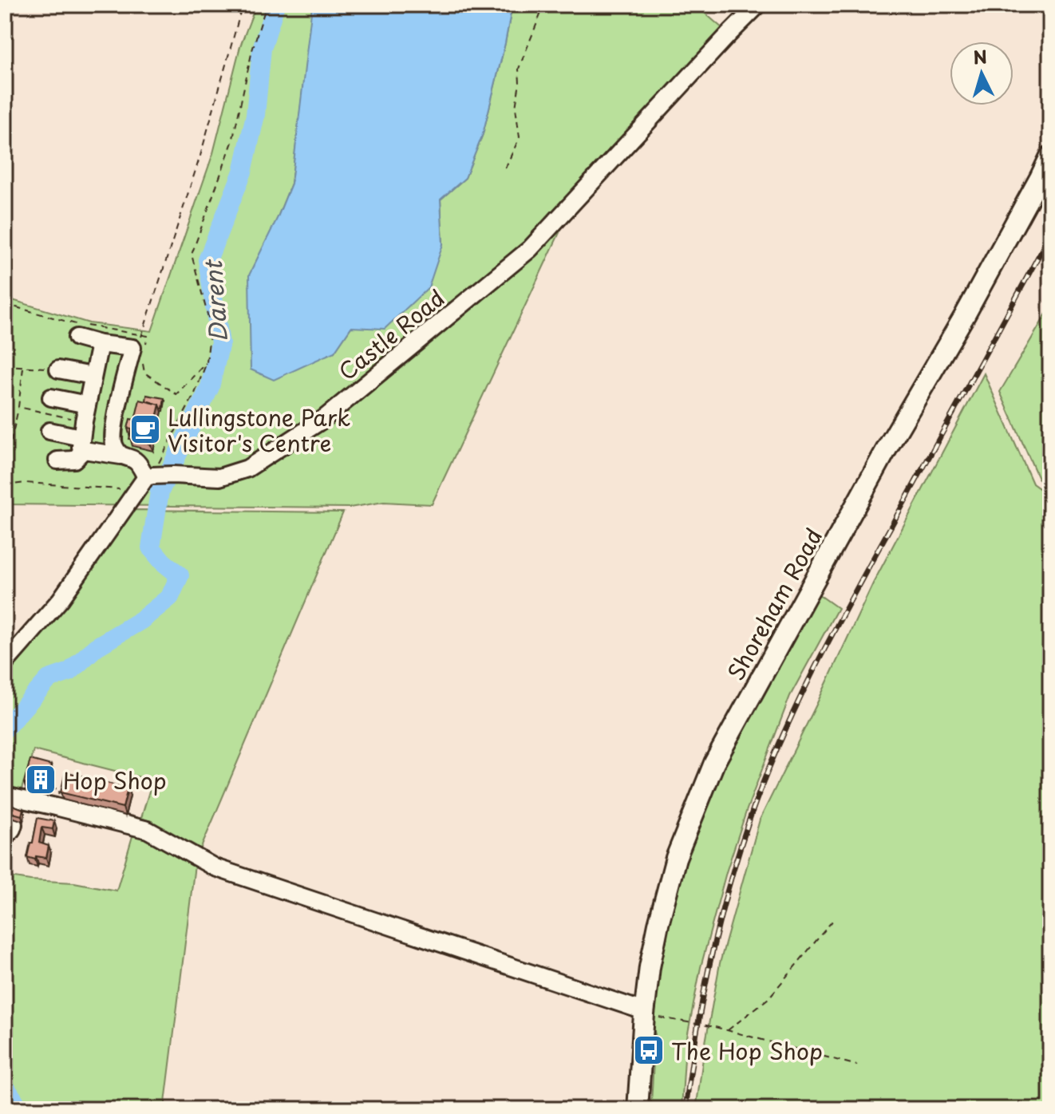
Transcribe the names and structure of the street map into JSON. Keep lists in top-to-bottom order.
{
  "streets": {
    "main road": ["Shoreham Road"],
    "street": ["Castle Road"]
  },
  "water": ["Darent"],
  "places": {
    "cafe": ["Lullingstone Park Visitor's Centre"],
    "building": ["Hop Shop"],
    "bus stop": ["The Hop Shop"]
  },
  "north": "top"
}
